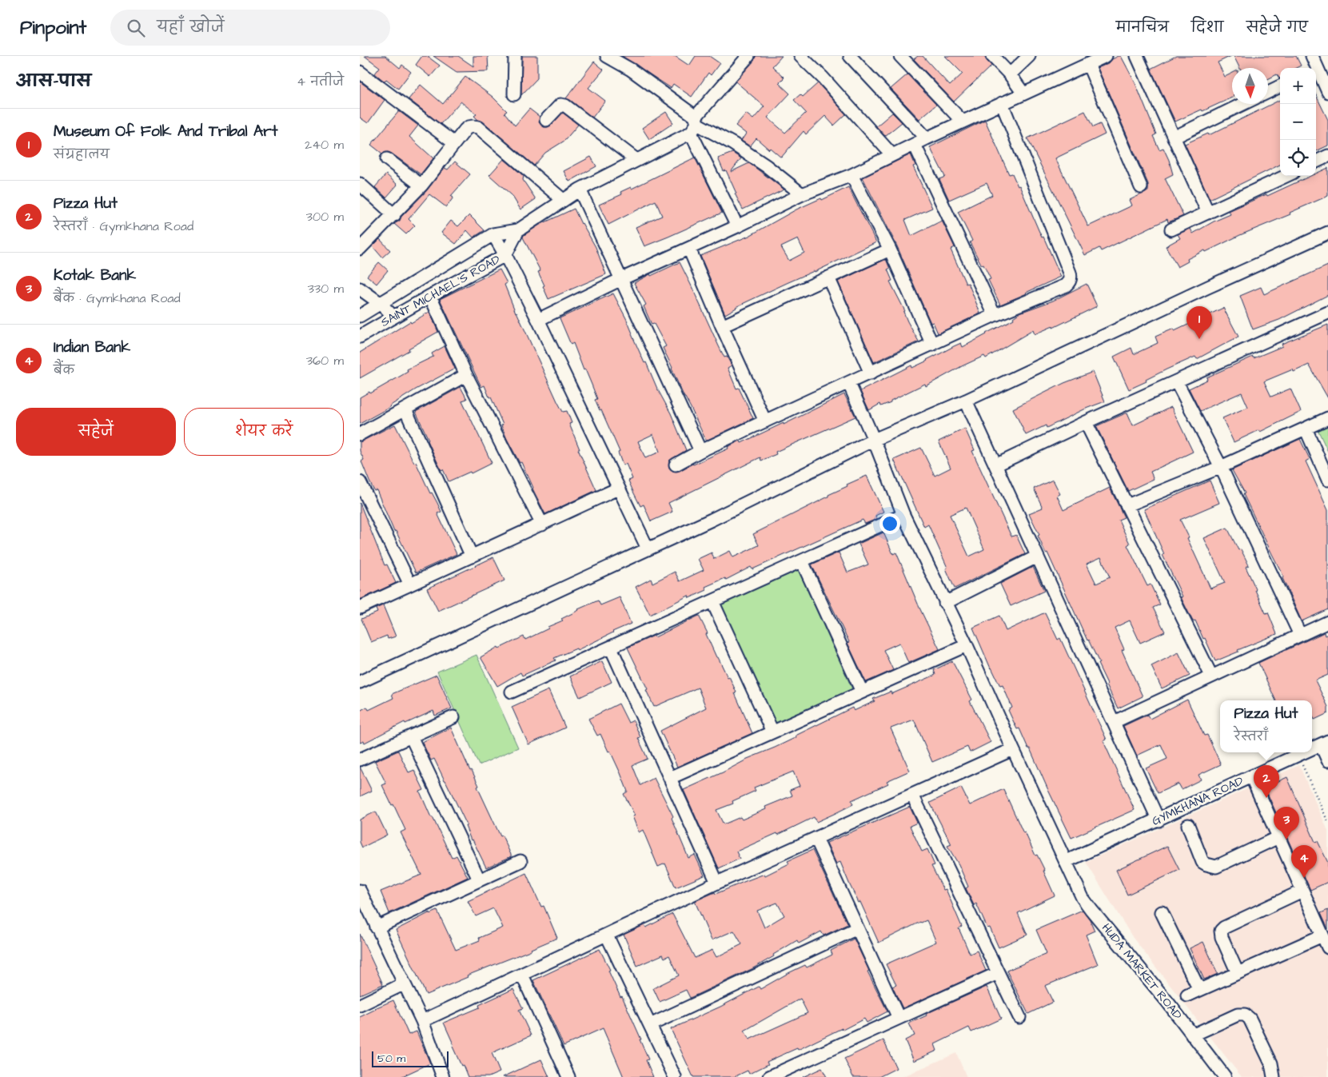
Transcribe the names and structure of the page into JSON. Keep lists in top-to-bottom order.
{
  "streets": {
    "street": ["SAINT MICHAEL'S ROAD", "GYMKHANA ROAD", "HUDA MARKET ROAD"]
  },
  "crossings": [
    ["GYMKHANA ROAD", "HUDA MARKET ROAD"]
  ],
  "scale_bar": "50 m",
  "north": "bottom",
  "page": {
    "header": "Pinpoint",
    "search": "यहाँ खोजें",
    "nav": ["मानचित्र", "दिशा", "सहेजे गए"],
    "heading": ["आस-पास", "4 नतीजे"],
    "map_buttons": ["+", "−"],
    "list": [
      {
        "mark": "1",
        "name": "Museum Of Folk And Tribal Art",
        "note": "संग्रहालय",
        "value": "240 m"
      },
      {
        "mark": "2",
        "name": "Pizza Hut",
        "note": "रेस्तराँ · Gymkhana Road",
        "value": "300 m"
      },
      {
        "mark": "3",
        "name": "Kotak Bank",
        "note": "बैंक · Gymkhana Road",
        "value": "330 m"
      },
      {
        "mark": "4",
        "name": "Indian Bank",
        "note": "बैंक",
        "value": "360 m"
      }
    ],
    "pins": [
      "1",
      "2",
      "3",
      "4"
    ],
    "buttons": ["सहेजें", "शेयर करें"],
    "popup": ["Pizza Hut", "रेस्तराँ"],
    "scale": "50 m"
  }
}
